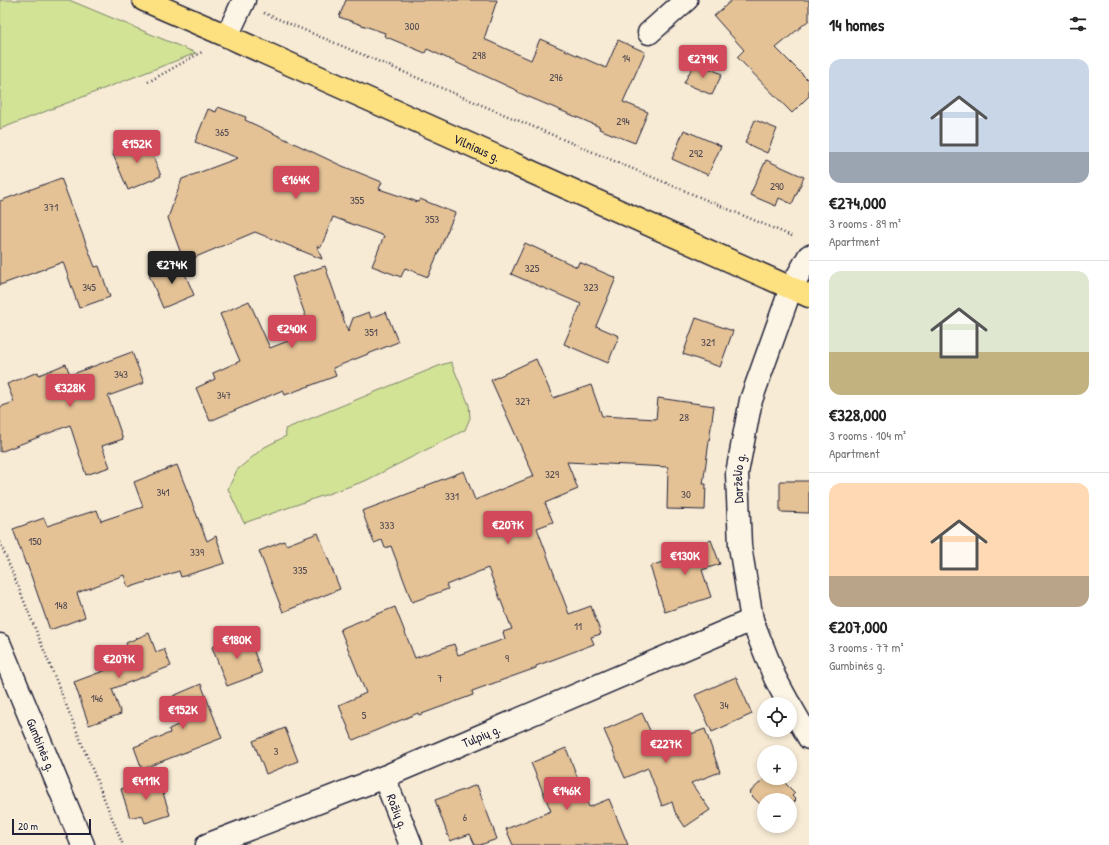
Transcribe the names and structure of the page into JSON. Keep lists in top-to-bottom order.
{
  "streets": {
    "highway": ["Vilniaus g."],
    "street": [
      "Darželio g.",
      "Tulpių g.",
      "Gumbinės g.",
      "Rožių g."
    ]
  },
  "crossings": [
    ["Vilniaus g.", "Darželio g."],
    ["Darželio g.", "Tulpių g."],
    ["Tulpių g.", "Rožių g."]
  ],
  "house_numbers": [
    "300",
    "298",
    "14",
    "296",
    "294",
    "365",
    "292",
    "290",
    "355",
    "371",
    "353",
    "325",
    "345",
    "323",
    "351",
    "321",
    "343",
    "347",
    "327",
    "28",
    "329",
    "341",
    "30",
    "331",
    "333",
    "150",
    "339",
    "335",
    "148",
    "11",
    "9",
    "7",
    "146",
    "34",
    "5",
    "3",
    "6"
  ],
  "scale_bar": "20 m",
  "page": {
    "heading": "14 homes",
    "price": [
      "€279K",
      "€152K",
      "€164K",
      "€274K",
      "€240K",
      "€328K",
      "€207K",
      "€130K",
      "€180K",
      "€207K",
      "€152K",
      "€227K",
      "€411K",
      "€146K"
    ],
    "list": [
      {
        "name": "€274,000",
        "note": "3 rooms · 89 m² · Apartment"
      },
      {
        "name": "€328,000",
        "note": "3 rooms · 104 m² · Apartment"
      },
      {
        "name": "€207,000",
        "note": "3 rooms · 77 m² · Gumbinės g."
      }
    ],
    "map_buttons": ["+", "−"],
    "scale": "20 m"
  }
}
